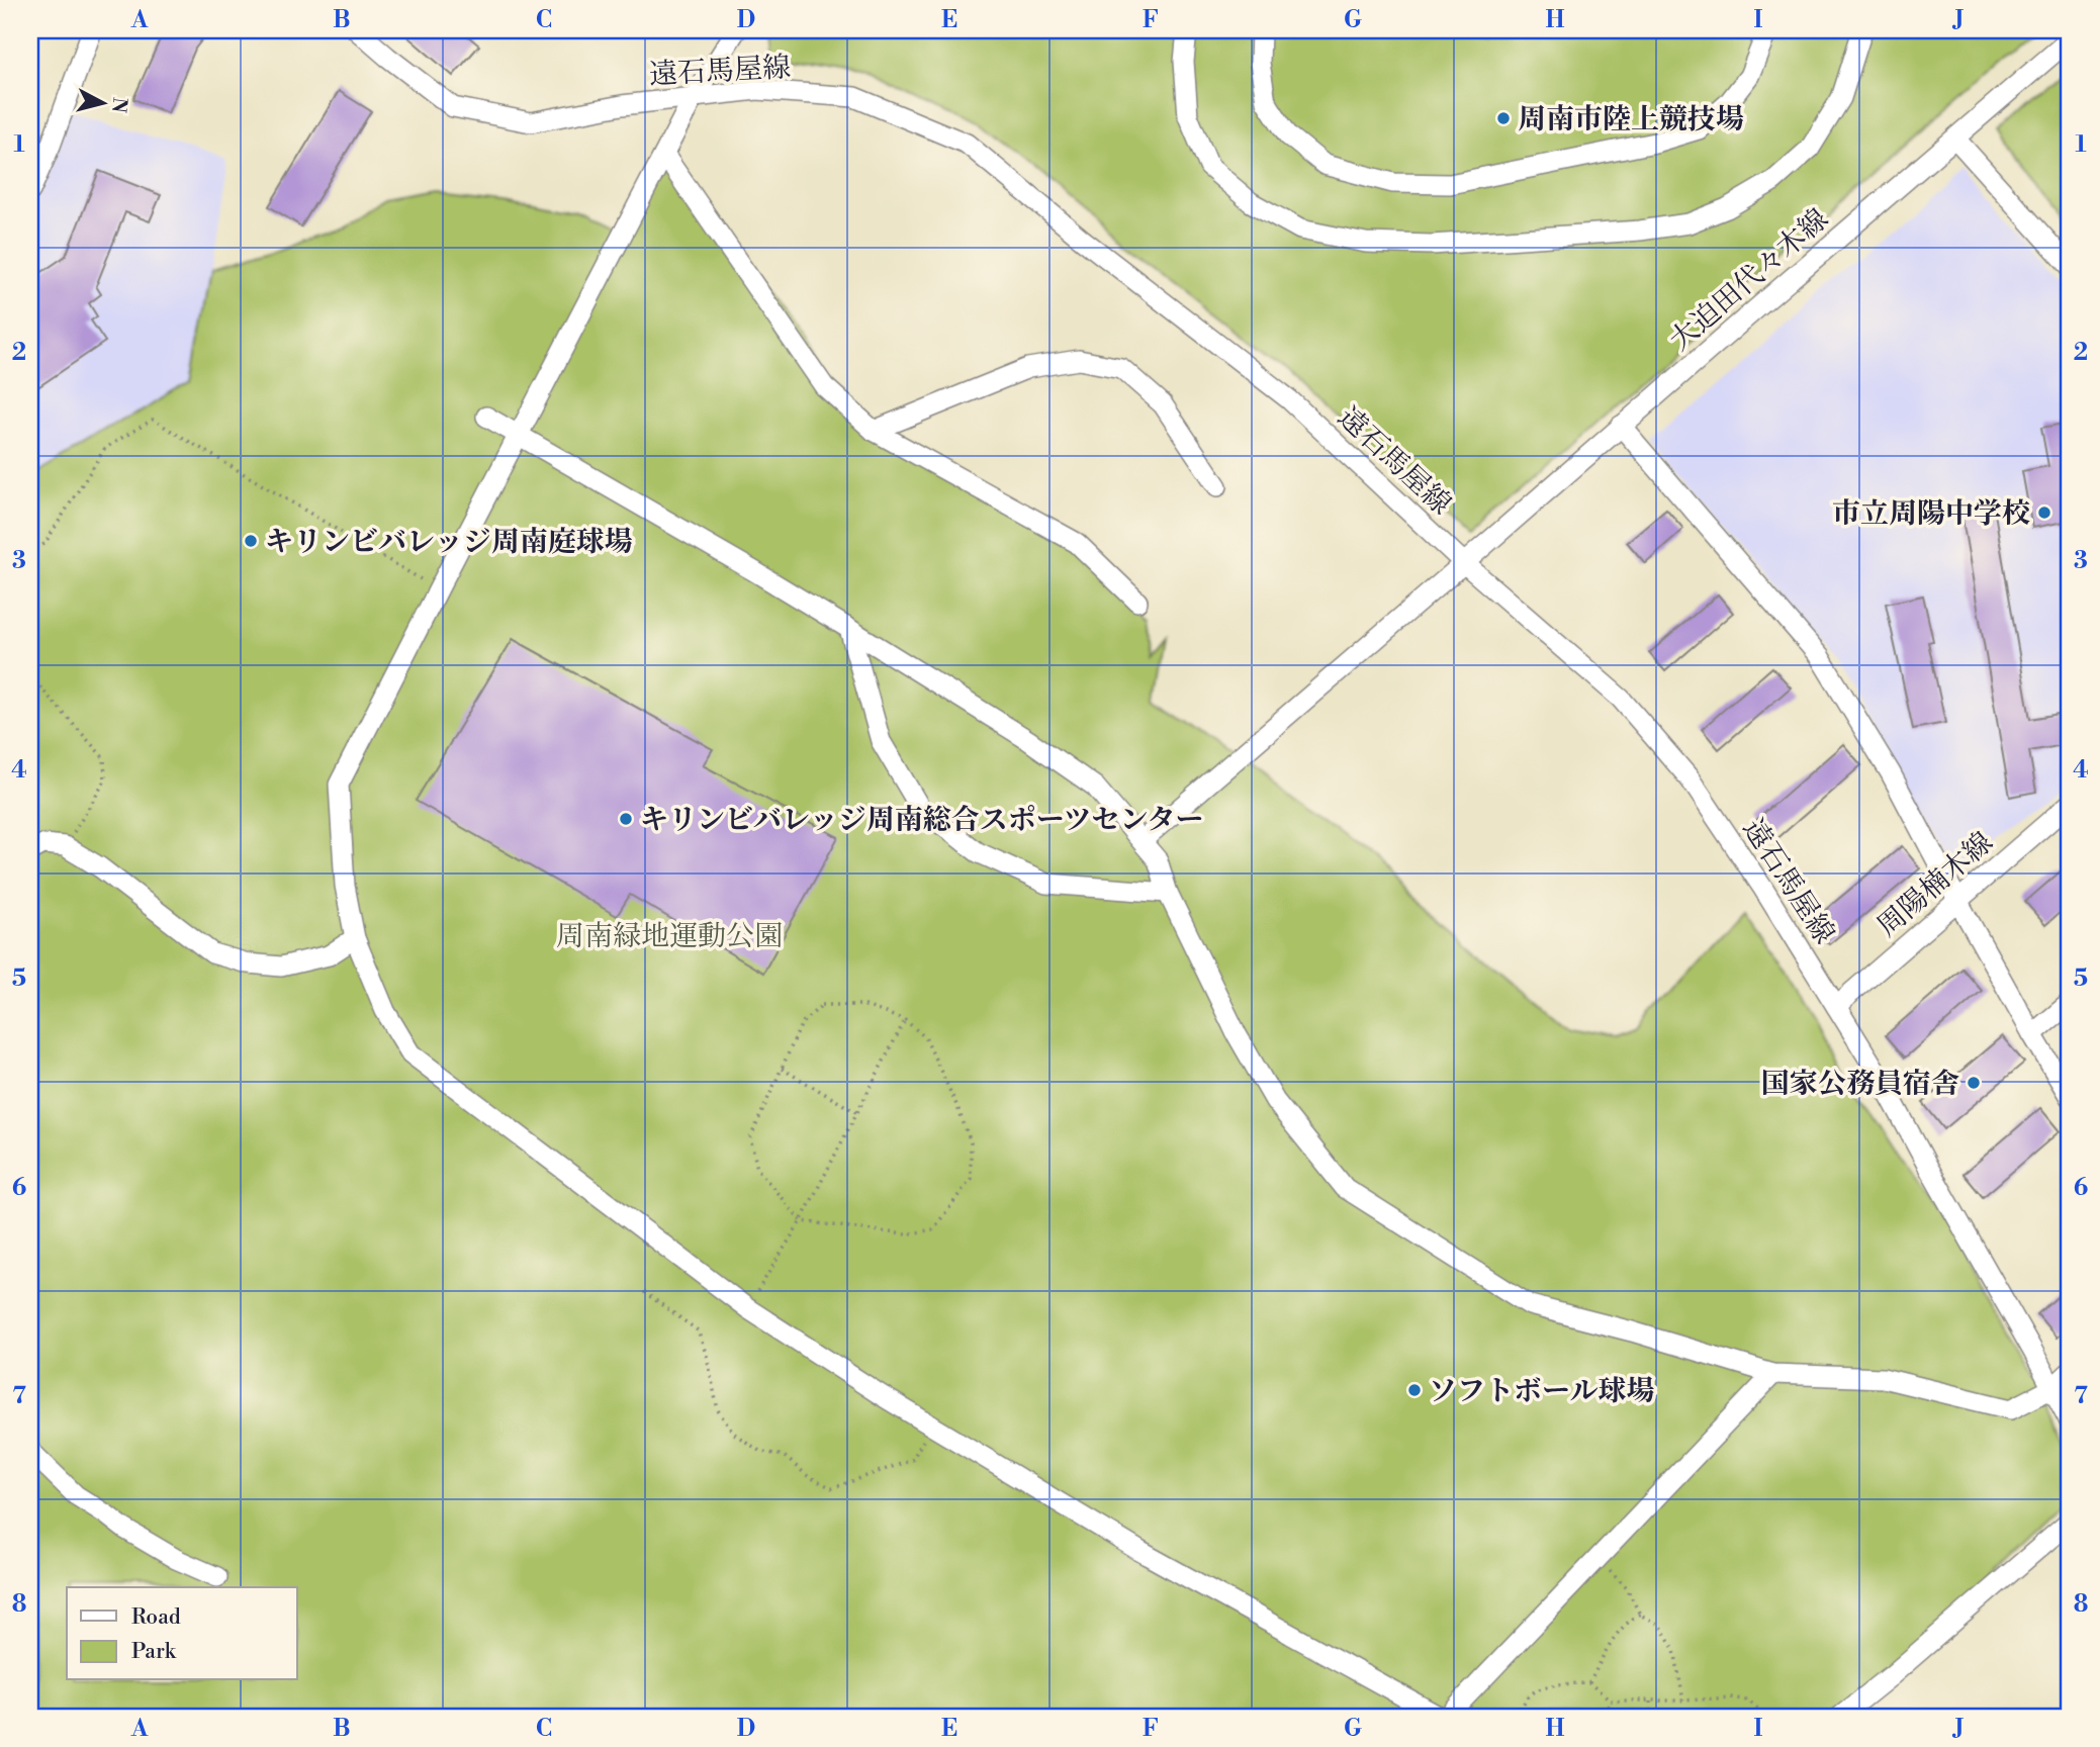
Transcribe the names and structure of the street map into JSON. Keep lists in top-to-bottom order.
{
  "streets": {
    "street": ["遠石馬屋線", "大迫田代々木線", "周陽楠木線"]
  },
  "crossings": [
    ["遠石馬屋線", "大迫田代々木線"],
    ["遠石馬屋線", "周陽楠木線"]
  ],
  "parks": ["周南緑地運動公園"],
  "places": [
    "周南市陸上競技場",
    "市立周陽中学校",
    "キリンビバレッジ周南庭球場",
    "キリンビバレッジ周南総合スポーツセンター",
    "国家公務員宿舎",
    "ソフトボール球場"
  ],
  "legend": ["Road", "Park"],
  "north": "right",
  "grid": {
    "columns": [
      "A",
      "B",
      "C",
      "D",
      "E",
      "F",
      "G",
      "H",
      "I",
      "J"
    ],
    "rows": [
      "1",
      "2",
      "3",
      "4",
      "5",
      "6",
      "7",
      "8"
    ]
  }
}
